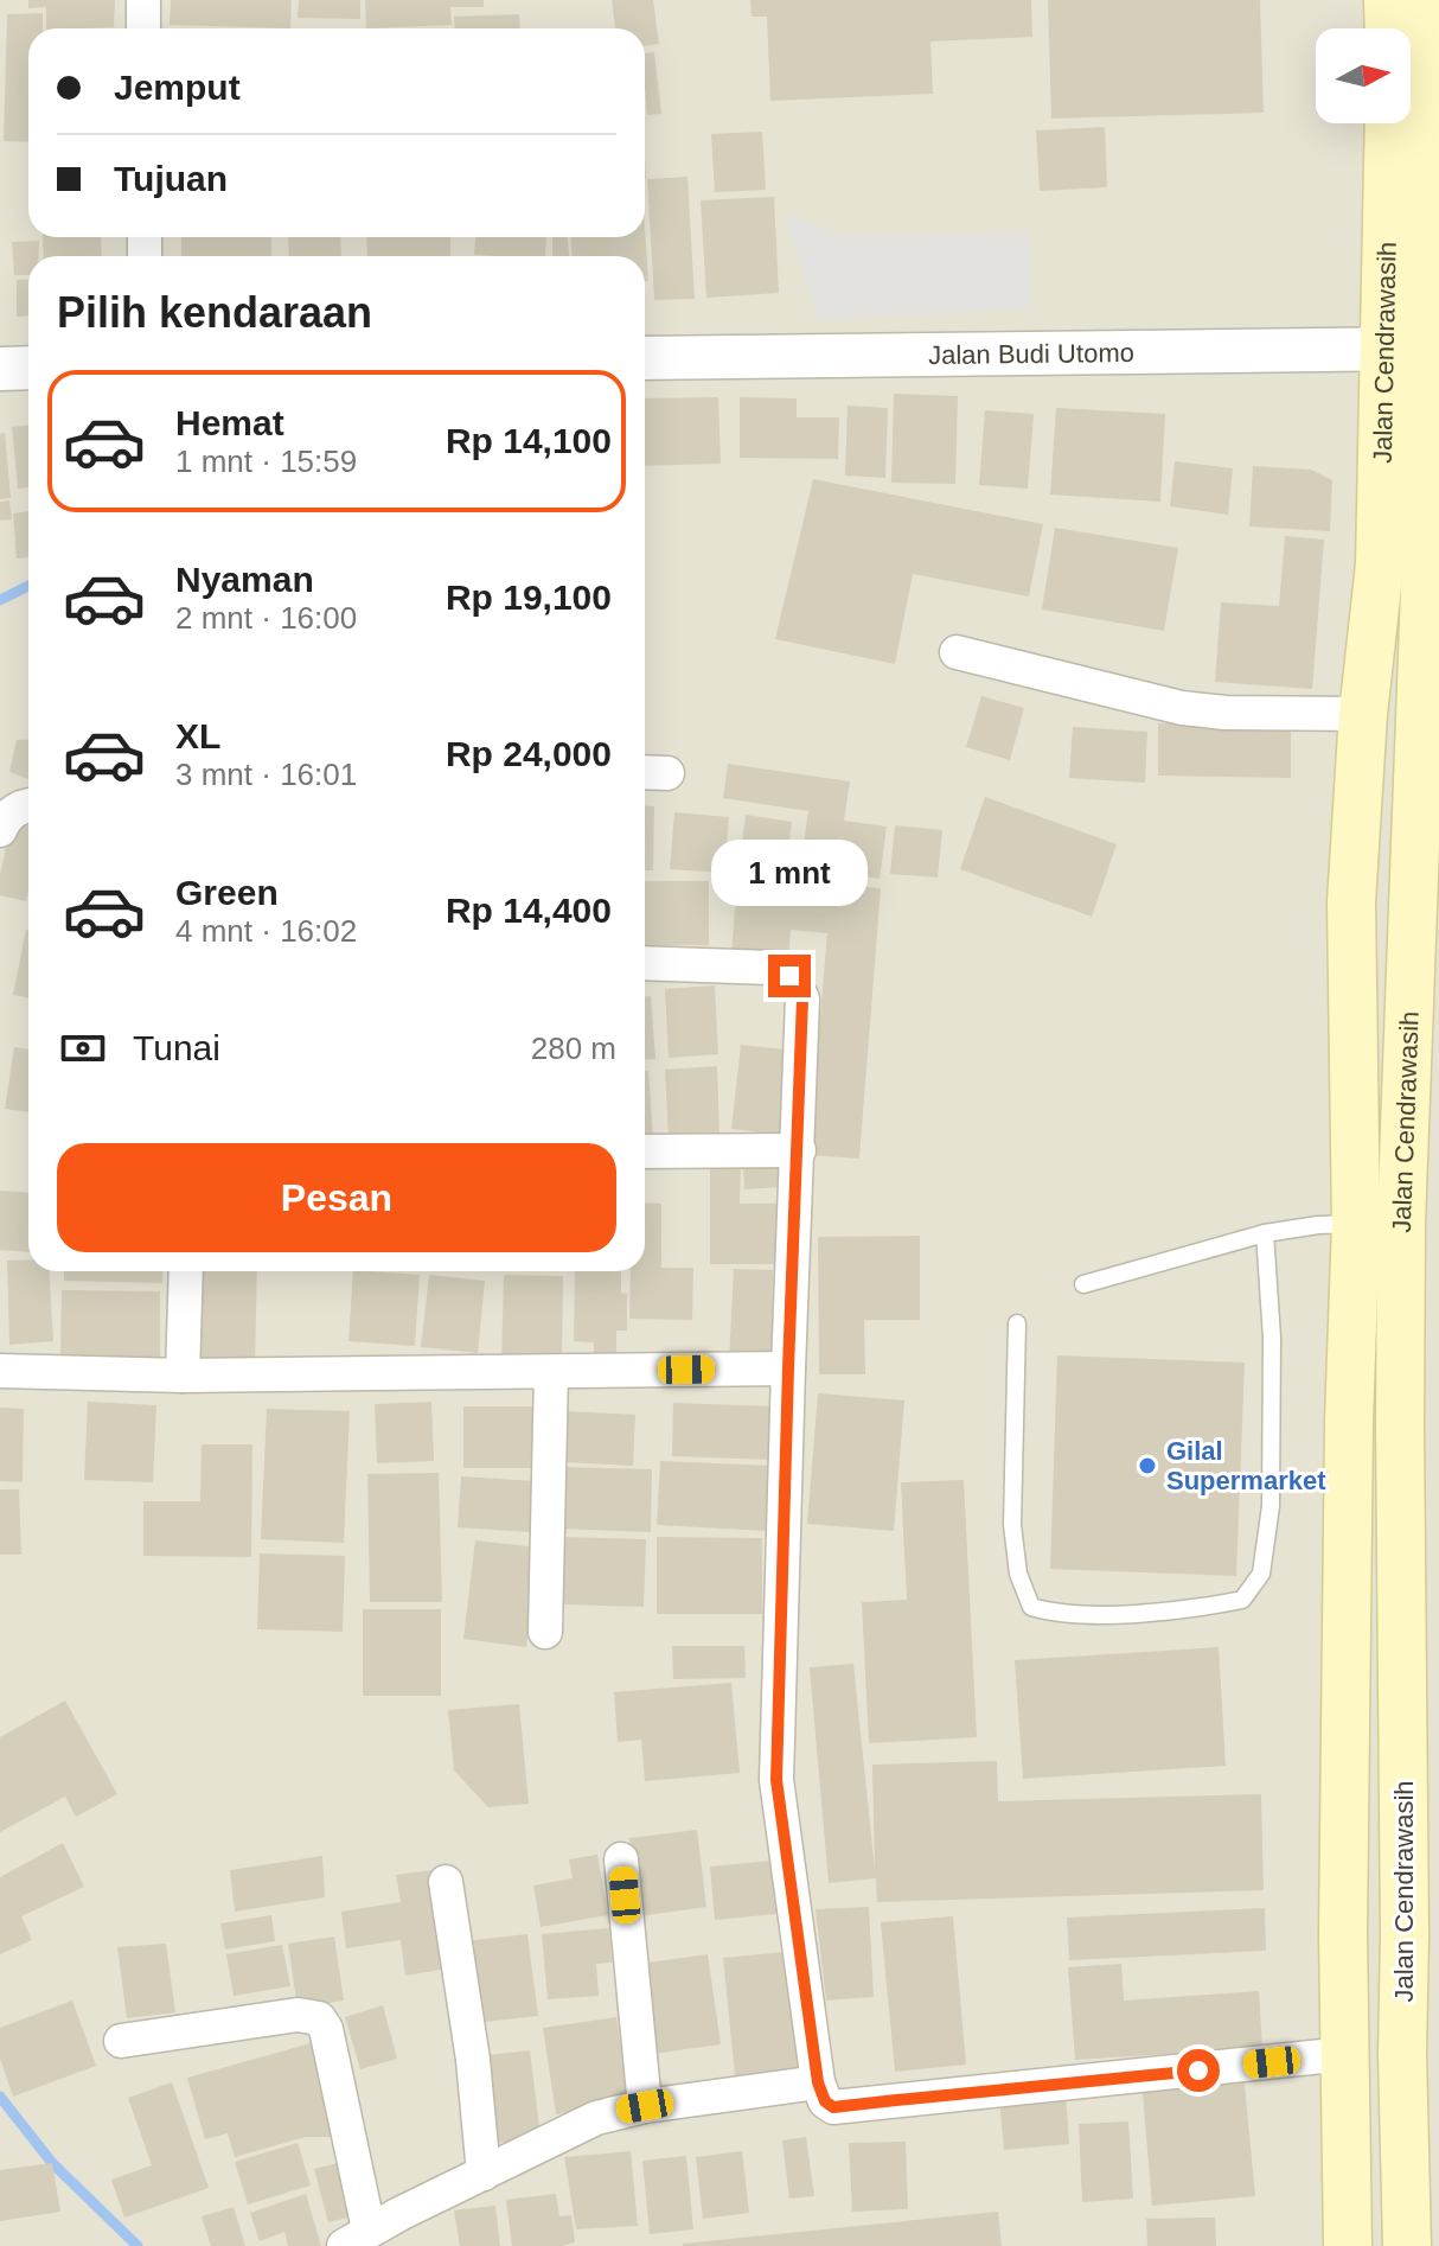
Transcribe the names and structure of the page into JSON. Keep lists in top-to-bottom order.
{
  "streets": {
    "main road": ["Jalan Cendrawasih"],
    "street": ["Jalan Budi Utomo"]
  },
  "crossings": [
    ["Jalan Cendrawasih", "Jalan Budi Utomo"]
  ],
  "places": ["Gilal Supermarket"],
  "north": "right",
  "page": {
    "banner": ["Jemput", "Tujuan"],
    "heading": "Pilih kendaraan",
    "list": [
      {
        "name": "Hemat",
        "note": "1 mnt · 15:59",
        "value": "Rp 14,100"
      },
      {
        "name": "Nyaman",
        "note": "2 mnt · 16:00",
        "value": "Rp 19,100"
      },
      {
        "name": "XL",
        "note": "3 mnt · 16:01",
        "value": "Rp 24,000"
      },
      {
        "name": "Green",
        "note": "4 mnt · 16:02",
        "value": "Rp 14,400"
      }
    ],
    "bubble": "1 mnt",
    "pay": ["Tunai", "280 m"],
    "buttons": "Pesan"
  }
}
